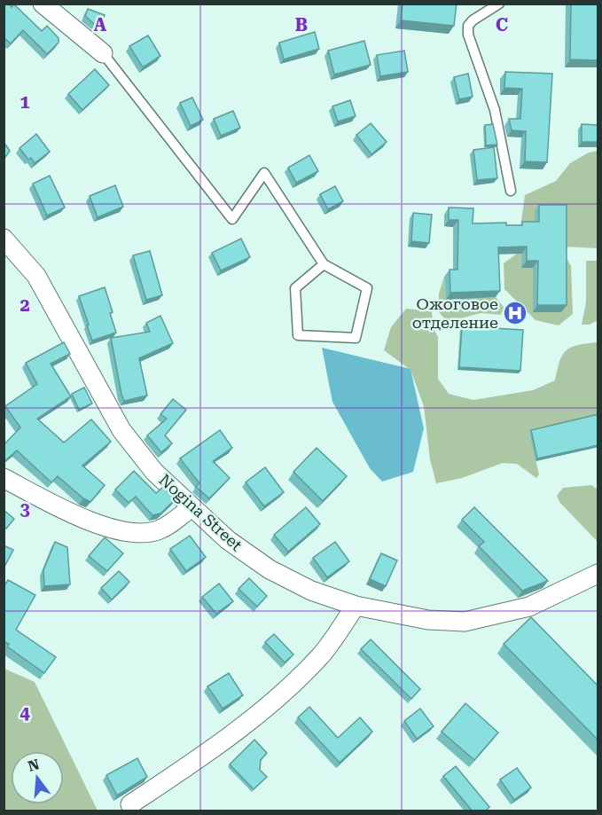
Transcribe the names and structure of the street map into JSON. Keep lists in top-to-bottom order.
{
  "streets": {
    "street": ["Nogina Street"]
  },
  "places": {
    "hospital": ["Ожоговое отделение"]
  },
  "north": "top",
  "grid": {
    "columns": ["A", "B", "C"],
    "rows": [
      "1",
      "2",
      "3",
      "4"
    ]
  }
}
